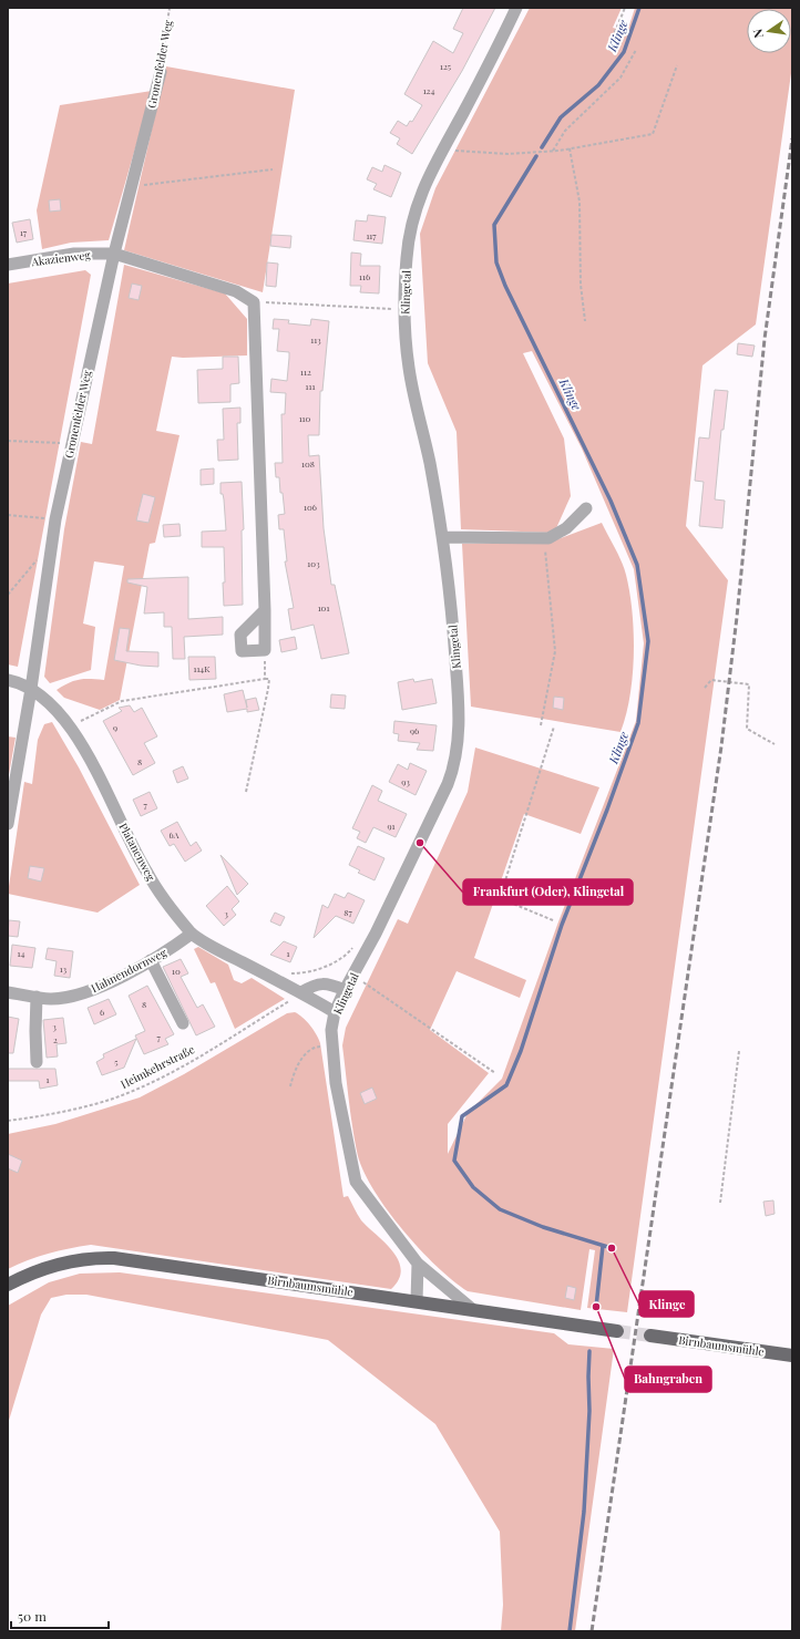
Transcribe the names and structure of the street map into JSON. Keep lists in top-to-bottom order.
{
  "streets": {
    "main road": ["Birnbaumsmühle"],
    "street": [
      "Gronenfelder Weg",
      "Akazienweg",
      "Klingetal",
      "Platanenweg",
      "Hahnendornweg"
    ],
    "path": ["Heimkehrstraße"]
  },
  "crossings": [
    ["Gronenfelder Weg", "Akazienweg"],
    ["Gronenfelder Weg", "Platanenweg"],
    ["Klingetal", "Platanenweg"],
    ["Klingetal", "Birnbaumsmühle"],
    ["Platanenweg", "Hahnendornweg"],
    ["Platanenweg", "Heimkehrstraße"]
  ],
  "water": ["Klinge"],
  "places": ["Frankfurt (Oder), Klingetal", "Klinge", "Bahngraben"],
  "house_numbers": [
    "125",
    "124",
    "17",
    "117",
    "116",
    "113",
    "112",
    "111",
    "110",
    "108",
    "106",
    "103",
    "101",
    "114K",
    "9",
    "96",
    "8",
    "93",
    "7",
    "91",
    "6A",
    "87",
    "3",
    "14",
    "1",
    "13",
    "10",
    "8",
    "6",
    "3",
    "7",
    "2",
    "5",
    "1"
  ],
  "scale_bar": "50 m",
  "north": "left"
}
